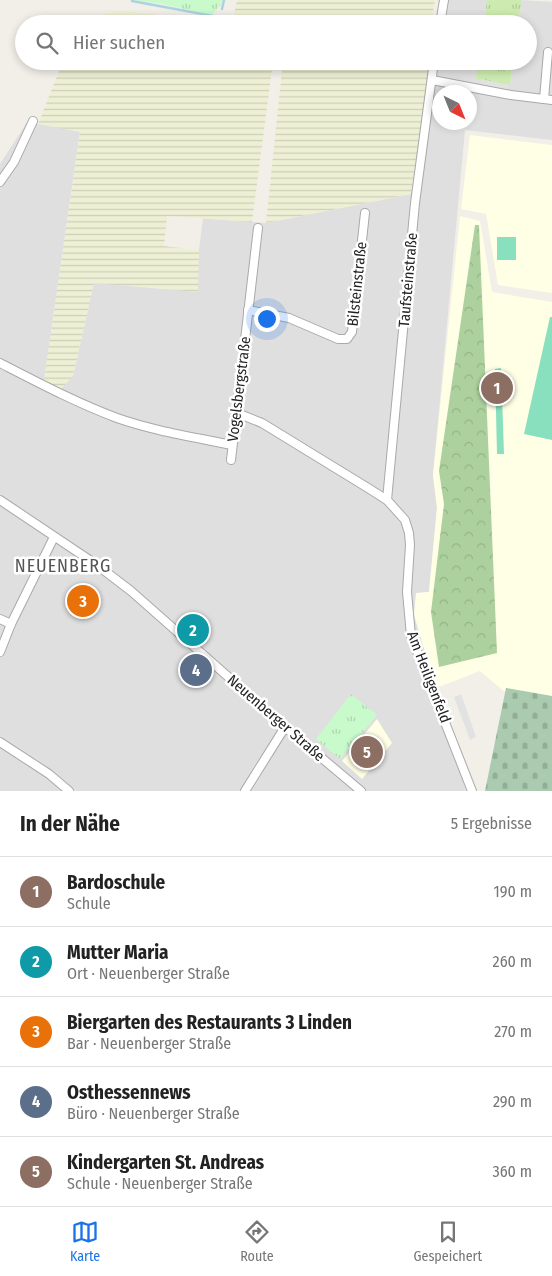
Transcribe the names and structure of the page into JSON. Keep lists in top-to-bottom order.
{
  "streets": {
    "street": [
      "Taufsteinstraße",
      "Bilsteinstraße",
      "Vogelsbergstraße",
      "Am Heiligenfeld",
      "Neuenberger Straße"
    ]
  },
  "crossings": [
    ["Taufsteinstraße", "Am Heiligenfeld"],
    ["Bilsteinstraße", "Vogelsbergstraße"],
    ["Vogelsbergstraße", "Am Heiligenfeld"]
  ],
  "districts": ["NEUENBERG"],
  "north": "bottom right",
  "page": {
    "search": "Hier suchen",
    "pins": [
      "1",
      "3",
      "2",
      "4",
      "5"
    ],
    "heading": ["In der Nähe", "5 Ergebnisse"],
    "list": [
      {
        "mark": "1",
        "name": "Bardoschule",
        "note": "Schule",
        "value": "190 m"
      },
      {
        "mark": "2",
        "name": "Mutter Maria",
        "note": "Ort · Neuenberger Straße",
        "value": "260 m"
      },
      {
        "mark": "3",
        "name": "Biergarten des Restaurants 3 Linden",
        "note": "Bar · Neuenberger Straße",
        "value": "270 m"
      },
      {
        "mark": "4",
        "name": "Osthessennews",
        "note": "Büro · Neuenberger Straße",
        "value": "290 m"
      },
      {
        "mark": "5",
        "name": "Kindergarten St. Andreas",
        "note": "Schule · Neuenberger Straße",
        "value": "360 m"
      }
    ],
    "nav": ["Karte", "Route", "Gespeichert"]
  }
}
